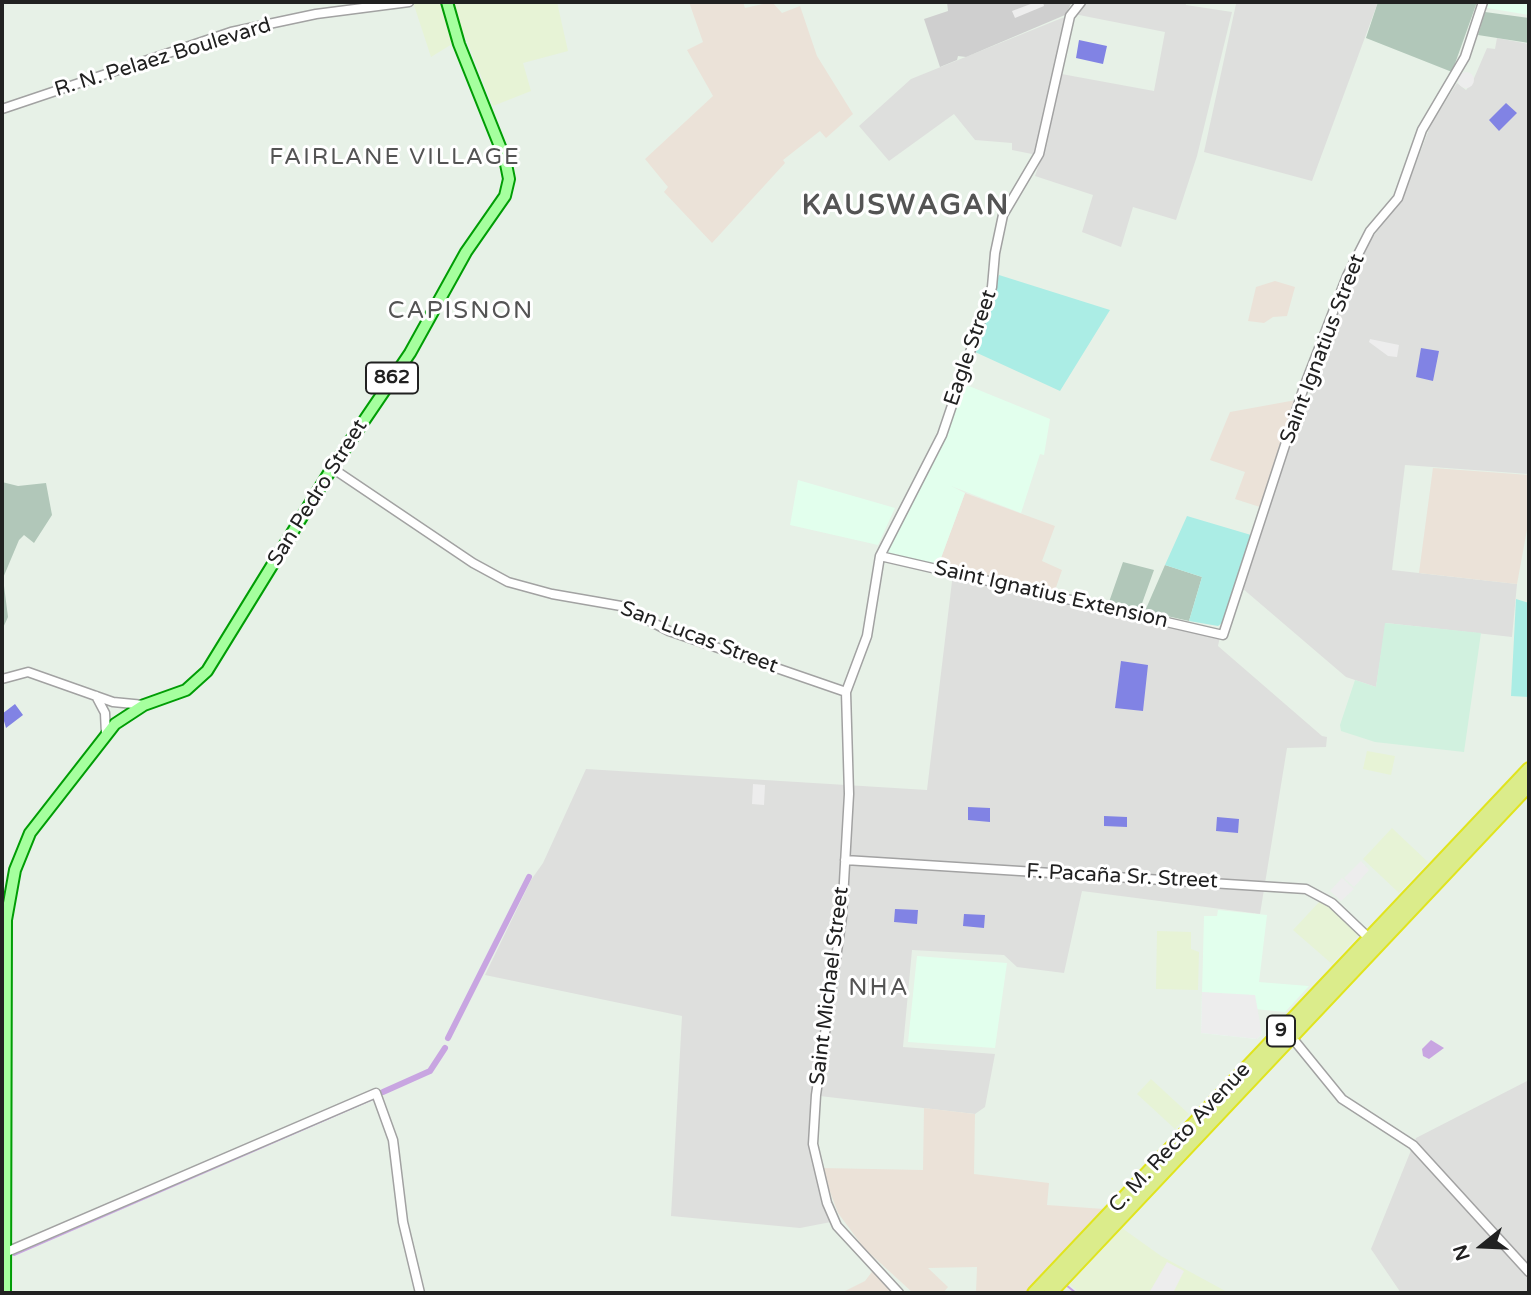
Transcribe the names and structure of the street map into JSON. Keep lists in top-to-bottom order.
{
  "streets": {
    "highway": ["9", "C. M. Recto Avenue"],
    "main road": ["862", "San Pedro Street"],
    "street": [
      "R. N. Pelaez Boulevard",
      "Eagle Street",
      "Saint Ignatius Street",
      "Saint Ignatius Extension",
      "San Lucas Street",
      "F. Pacaña Sr. Street",
      "Saint Michael Street"
    ]
  },
  "crossings": [
    ["Eagle Street", "Saint Ignatius Extension"],
    ["Eagle Street", "San Lucas Street"],
    ["Eagle Street", "Saint Michael Street"],
    ["Saint Ignatius Street", "Saint Ignatius Extension"],
    ["862", "San Pedro Street"],
    ["San Pedro Street", "San Lucas Street"],
    ["San Lucas Street", "Saint Michael Street"],
    ["F. Pacaña Sr. Street", "Saint Michael Street"],
    ["F. Pacaña Sr. Street", "C. M. Recto Avenue"]
  ],
  "districts": [
    "FAIRLANE VILLAGE",
    "KAUSWAGAN",
    "CAPISNON",
    "NHA"
  ],
  "north": "left"
}
